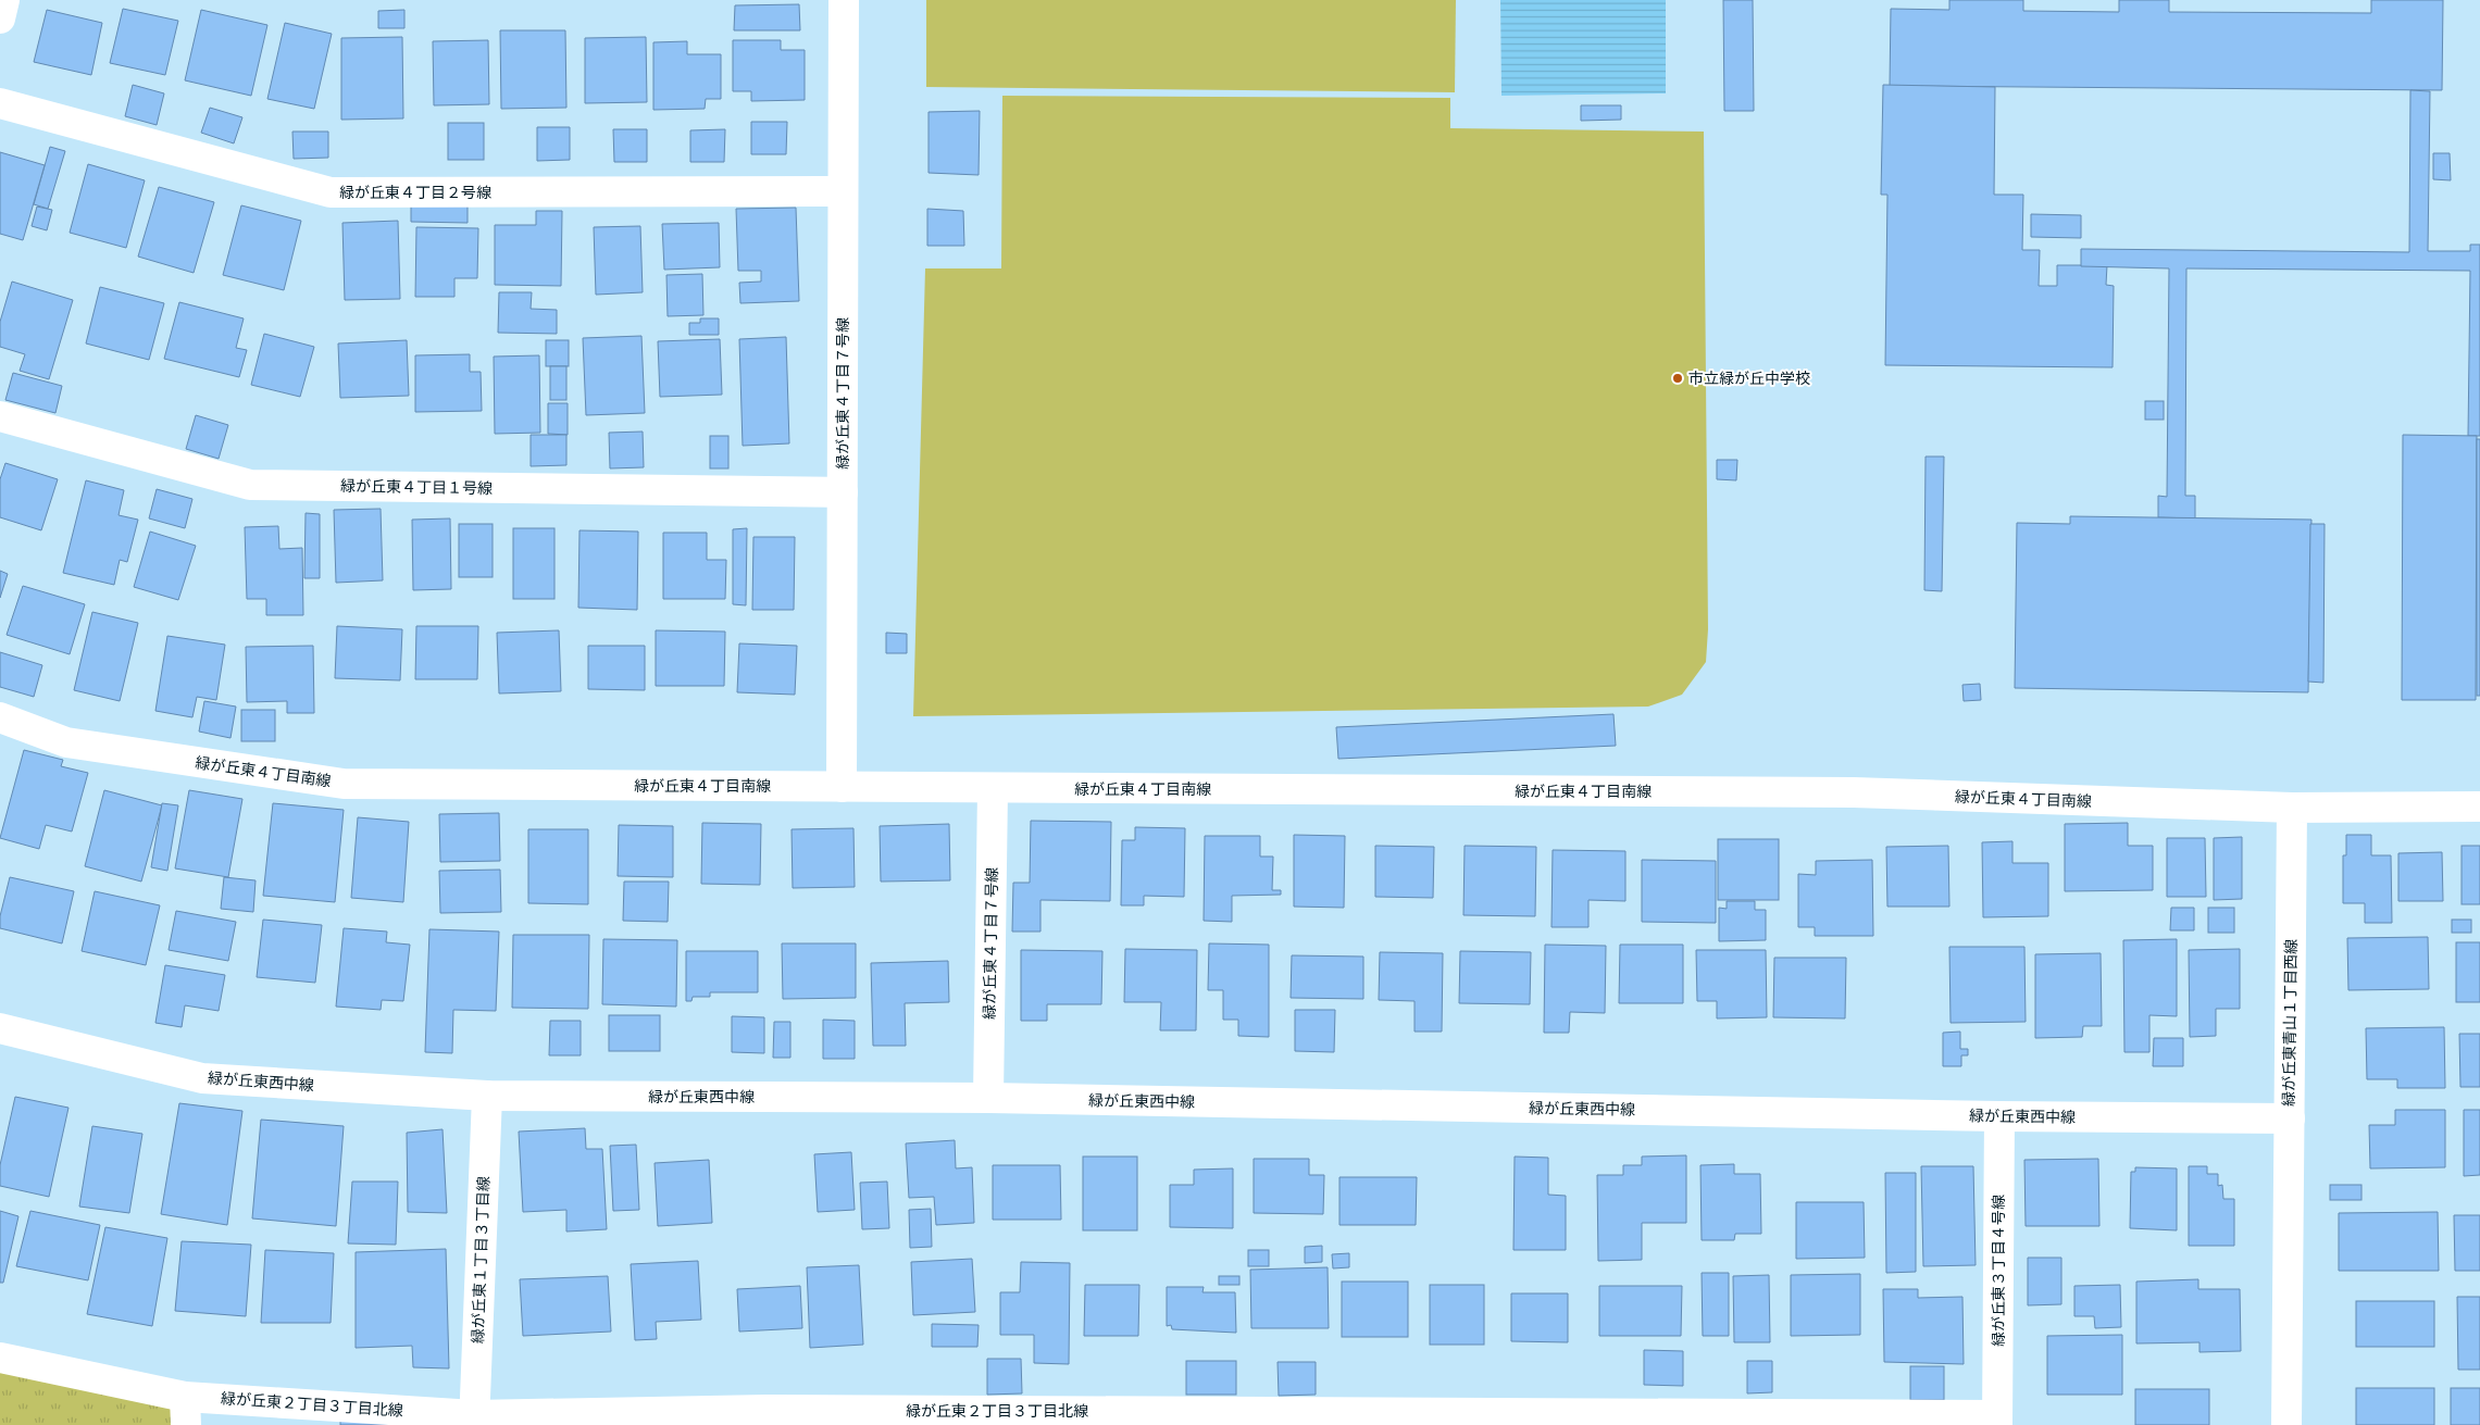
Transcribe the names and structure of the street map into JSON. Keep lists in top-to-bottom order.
{
  "streets": {
    "street": [
      "緑が丘東４丁目２号線",
      "緑が丘東４丁目７号線",
      "緑が丘東４丁目１号線",
      "緑が丘東４丁目南線",
      "緑が丘東青山１丁目西線",
      "緑が丘東西中線",
      "緑が丘東１丁目３丁目線",
      "緑が丘東３丁目４号線",
      "緑が丘東２丁目３丁目北線"
    ]
  },
  "crossings": [
    ["緑が丘東４丁目２号線", "緑が丘東４丁目７号線"],
    ["緑が丘東４丁目７号線", "緑が丘東４丁目１号線"],
    ["緑が丘東４丁目７号線", "緑が丘東４丁目南線"],
    ["緑が丘東４丁目７号線", "緑が丘東西中線"],
    ["緑が丘東４丁目南線", "緑が丘東青山１丁目西線"],
    ["緑が丘東青山１丁目西線", "緑が丘東西中線"],
    ["緑が丘東西中線", "緑が丘東１丁目３丁目線"],
    ["緑が丘東西中線", "緑が丘東３丁目４号線"],
    ["緑が丘東１丁目３丁目線", "緑が丘東２丁目３丁目北線"],
    ["緑が丘東３丁目４号線", "緑が丘東２丁目３丁目北線"]
  ],
  "places": ["市立緑が丘中学校"]
}
